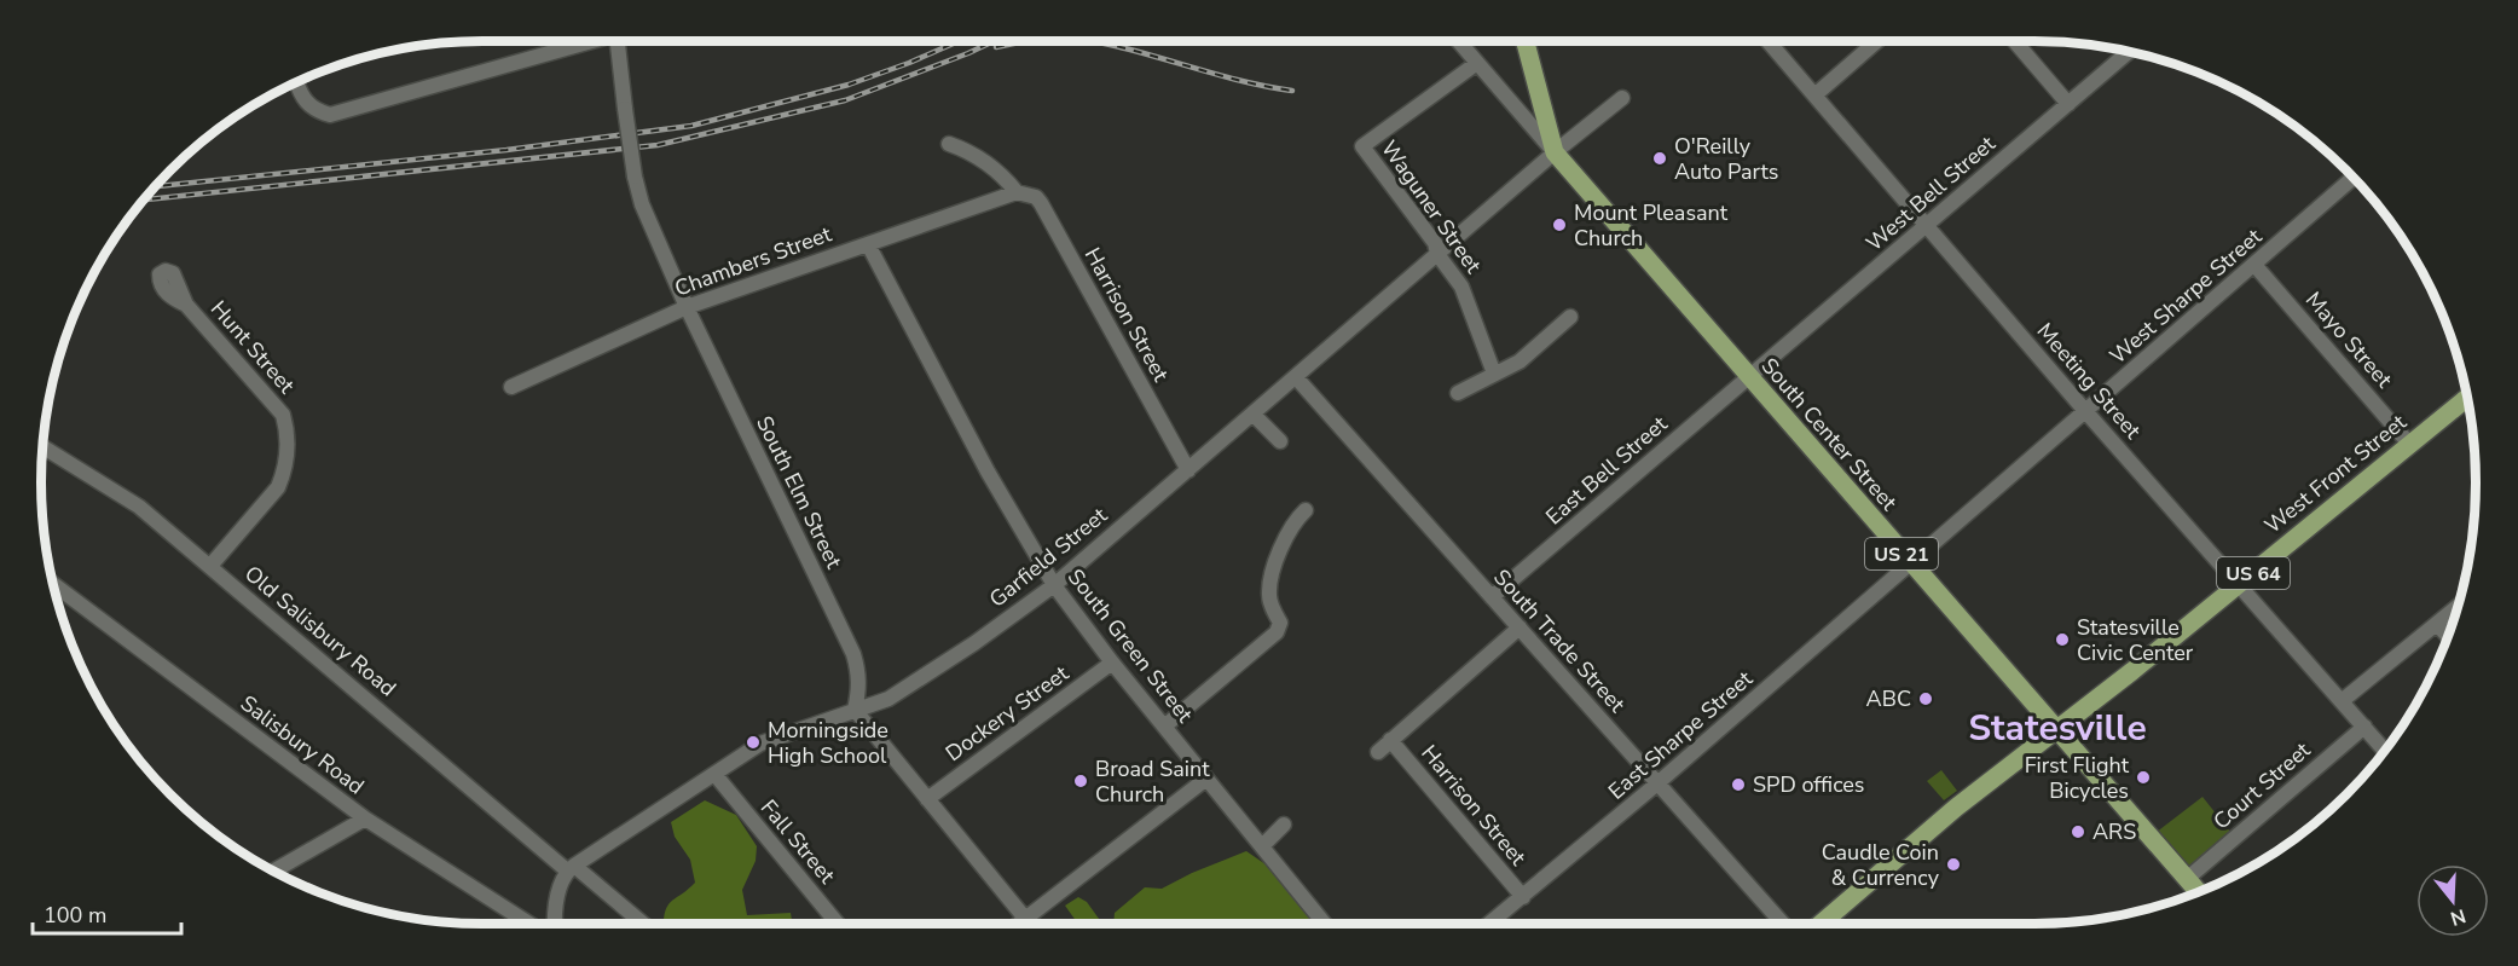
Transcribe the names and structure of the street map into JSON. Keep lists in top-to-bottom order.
{
  "streets": {
    "main road": [
      "South Center Street",
      "West Front Street",
      "US 21",
      "US 64"
    ],
    "street": [
      "West Bell Street",
      "Waguner Street",
      "Chambers Street",
      "West Sharpe Street",
      "Harrison Street",
      "Mayo Street",
      "Hunt Street",
      "Meeting Street",
      "East Bell Street",
      "South Elm Street",
      "Garfield Street",
      "Old Salisbury Road",
      "South Trade Street",
      "South Green Street",
      "Dockery Street",
      "East Sharpe Street",
      "Salisbury Road",
      "Court Street",
      "Fall Street"
    ]
  },
  "crossings": [
    ["West Bell Street", "Meeting Street"],
    ["West Bell Street", "South Center Street"],
    ["West Bell Street", "East Bell Street"],
    ["Waguner Street", "South Center Street"],
    ["Waguner Street", "Garfield Street"],
    ["Chambers Street", "Harrison Street"],
    ["Chambers Street", "South Elm Street"],
    ["Chambers Street", "South Green Street"],
    ["West Sharpe Street", "Mayo Street"],
    ["West Sharpe Street", "Meeting Street"],
    ["West Sharpe Street", "South Center Street"],
    ["West Sharpe Street", "East Sharpe Street"],
    ["Harrison Street", "Garfield Street"],
    ["Harrison Street", "East Sharpe Street"],
    ["Mayo Street", "West Front Street"],
    ["Hunt Street", "Old Salisbury Road"],
    ["Meeting Street", "West Front Street"],
    ["Meeting Street", "Court Street"],
    ["South Center Street", "East Bell Street"],
    ["South Center Street", "West Front Street"],
    ["South Center Street", "US 21"],
    ["South Center Street", "Garfield Street"],
    ["South Center Street", "East Sharpe Street"],
    ["South Center Street", "Court Street"],
    ["East Bell Street", "South Trade Street"],
    ["South Elm Street", "Garfield Street"],
    ["US 21", "Garfield Street"],
    ["Garfield Street", "Old Salisbury Road"],
    ["Garfield Street", "South Trade Street"],
    ["Garfield Street", "South Green Street"],
    ["Garfield Street", "Fall Street"],
    ["South Trade Street", "East Sharpe Street"],
    ["South Green Street", "Dockery Street"]
  ],
  "districts": ["Statesville"],
  "places": [
    "O'Reilly Auto Parts",
    "Mount Pleasant Church",
    "Statesville Civic Center",
    "ABC",
    "Morningside High School",
    "First Flight Bicycles",
    "Broad Saint Church",
    "SPD offices",
    "ARS",
    "Caudle Coin & Currency"
  ],
  "scale_bar": "100 m",
  "north": "bottom"
}
